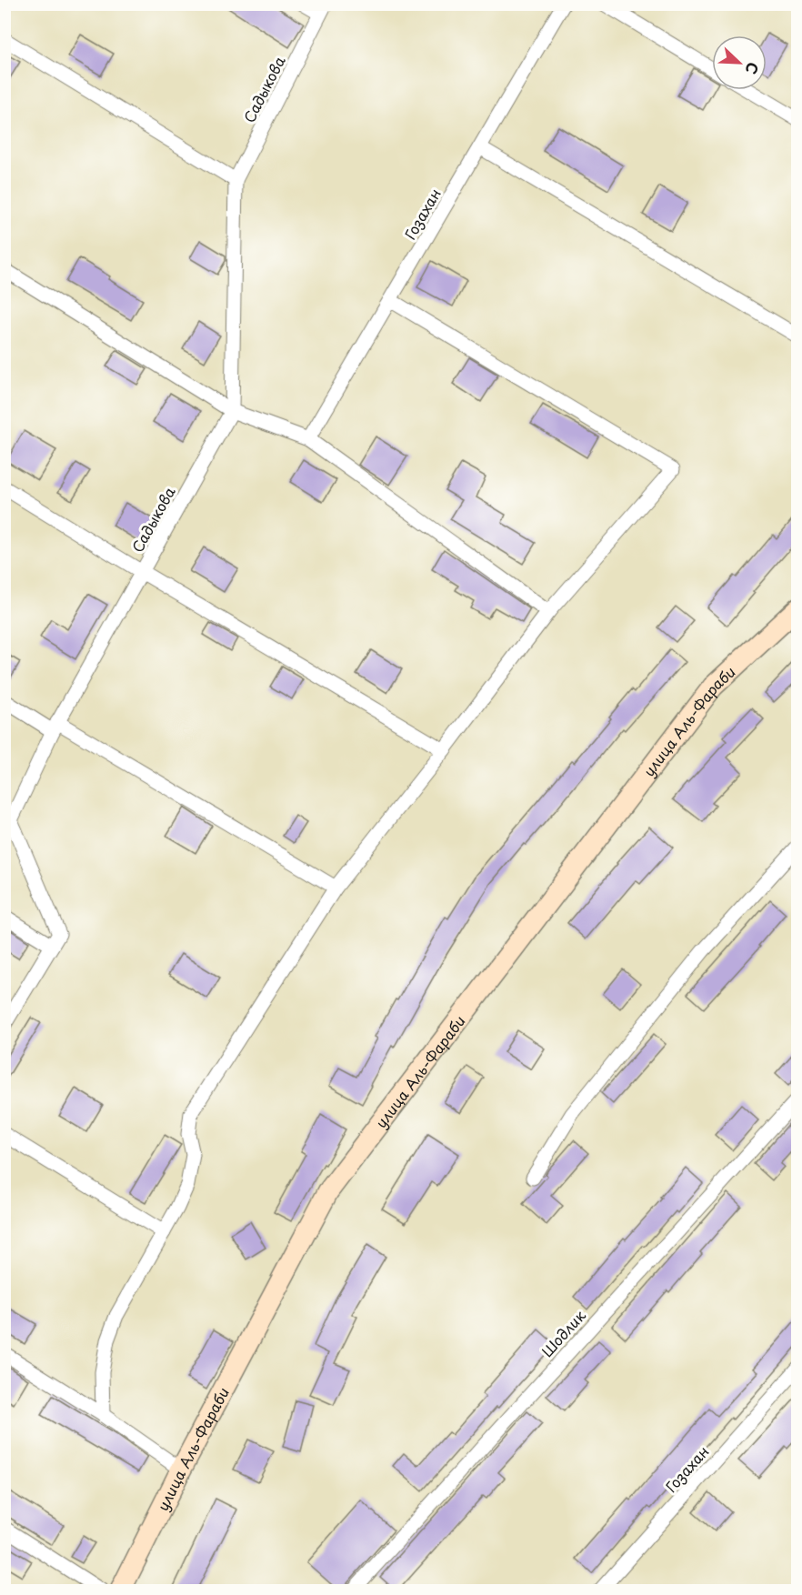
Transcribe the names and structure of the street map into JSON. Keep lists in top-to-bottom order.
{
  "streets": {
    "main road": ["улица Аль-Фараби"],
    "street": ["Садыкова", "Гозахан", "Шодлик"]
  },
  "north": "bottom right"
}
